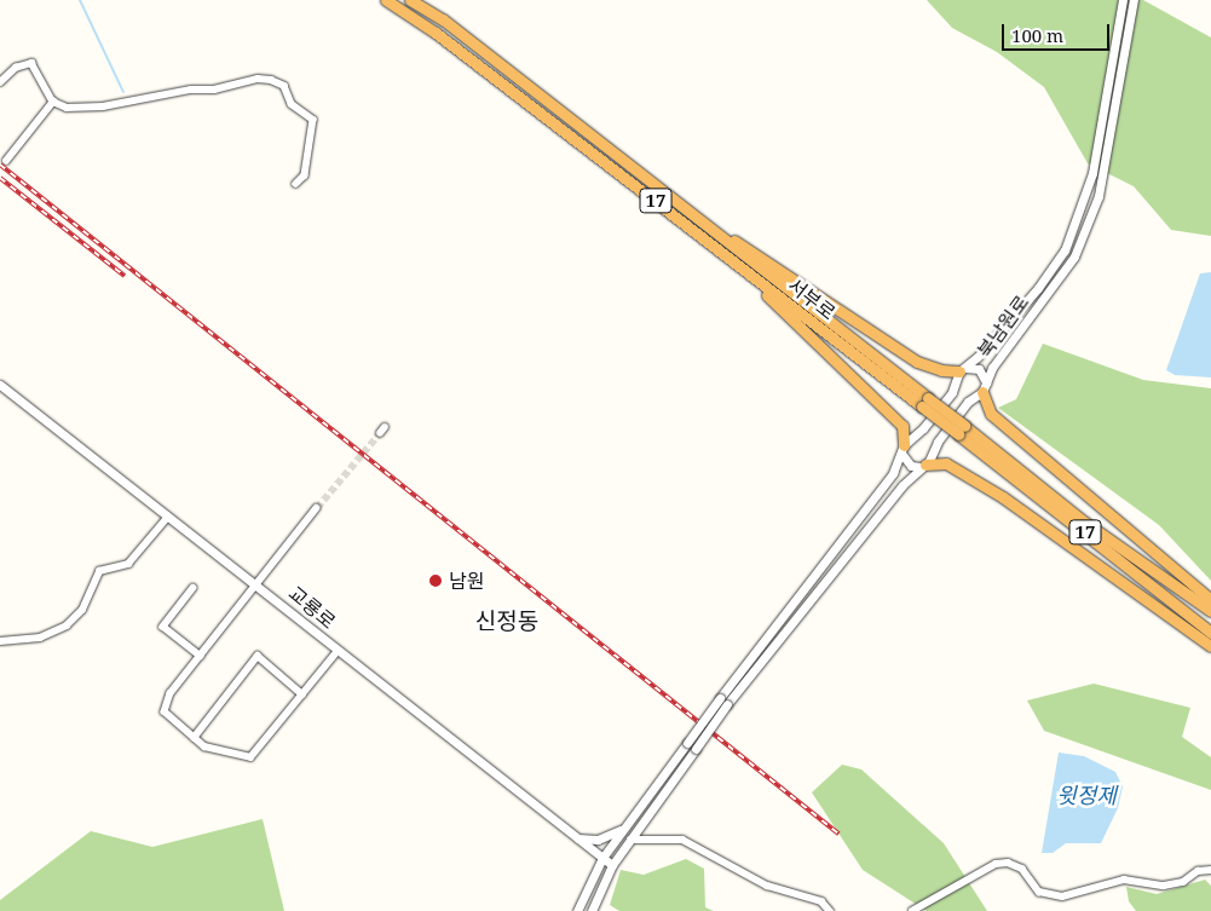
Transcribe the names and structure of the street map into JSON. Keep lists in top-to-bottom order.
{
  "streets": {
    "highway": ["17", "서부로"],
    "street": ["북남원로", "교룡로"]
  },
  "crossings": [
    ["북남원로", "교룡로"]
  ],
  "districts": ["신정동"],
  "water": ["윗정제"],
  "places": ["남원"],
  "scale_bar": "100 m"
}
